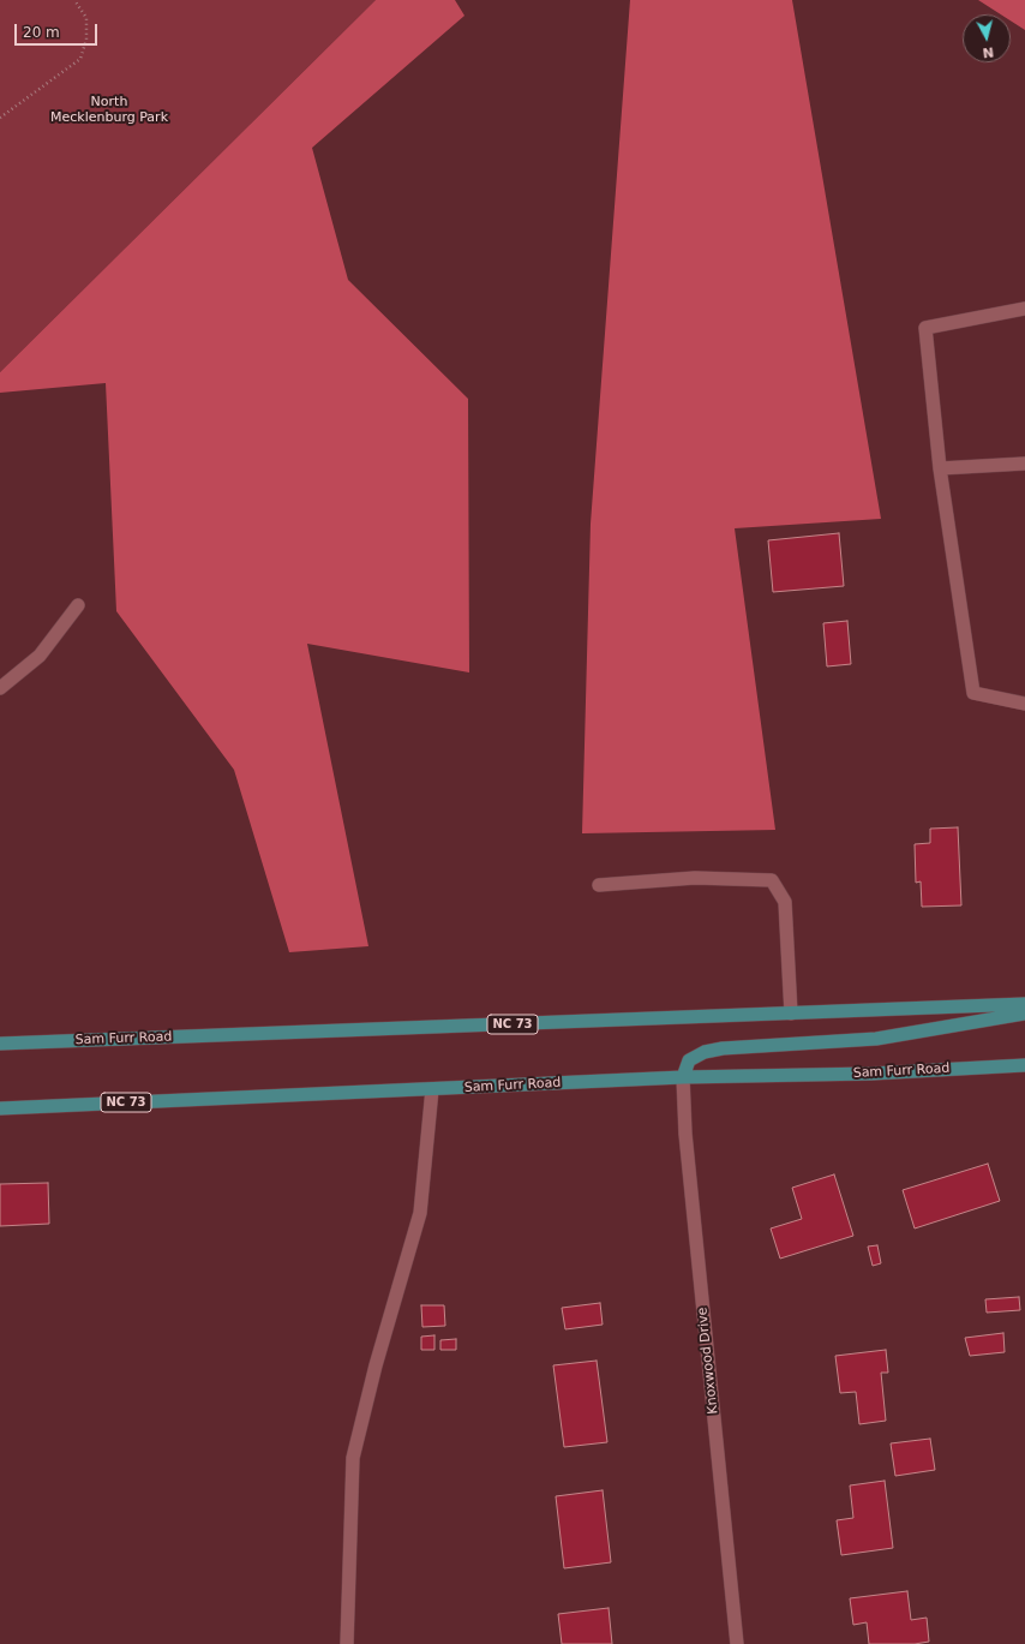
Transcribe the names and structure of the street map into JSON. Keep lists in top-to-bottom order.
{
  "streets": {
    "main road": ["NC 73", "Sam Furr Road"],
    "street": ["Knoxwood Drive"]
  },
  "crossings": [
    ["Sam Furr Road", "Knoxwood Drive"]
  ],
  "parks": ["North Mecklenburg Park"],
  "scale_bar": "20 m",
  "north": "bottom"
}
